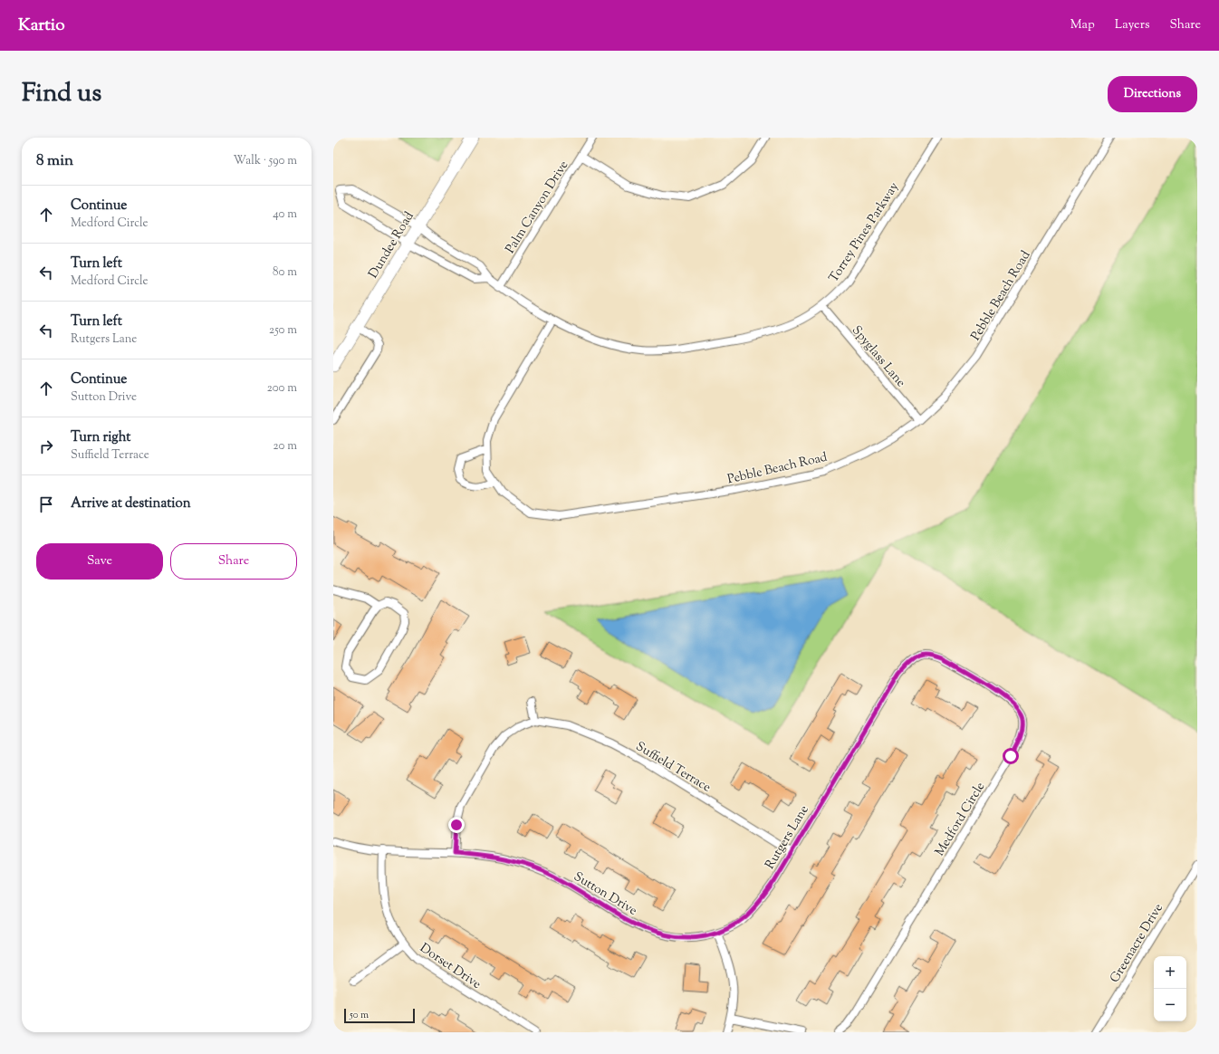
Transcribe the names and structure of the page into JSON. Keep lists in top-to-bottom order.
{
  "streets": {
    "main road": ["Dundee Road"],
    "street": [
      "Palm Canyon Drive",
      "Torrey Pines Parkway",
      "Pebble Beach Road",
      "Spyglass Lane",
      "Suffield Terrace",
      "Medford Circle",
      "Rutgers Lane",
      "Sutton Drive",
      "Greenacre Drive",
      "Dorset Drive"
    ]
  },
  "crossings": [
    ["Palm Canyon Drive", "Torrey Pines Parkway"],
    ["Torrey Pines Parkway", "Dundee Road"],
    ["Torrey Pines Parkway", "Pebble Beach Road"],
    ["Torrey Pines Parkway", "Spyglass Lane"],
    ["Pebble Beach Road", "Spyglass Lane"],
    ["Suffield Terrace", "Rutgers Lane"],
    ["Medford Circle", "Rutgers Lane"],
    ["Rutgers Lane", "Sutton Drive"],
    ["Sutton Drive", "Dorset Drive"]
  ],
  "scale_bar": "50 m",
  "page": {
    "header": "Kartio",
    "nav": ["Map", "Layers", "Share"],
    "title": "Find us",
    "buttons": [
      "Directions",
      ["Save", "Share"]
    ],
    "heading": ["8 min", "Walk · 590 m"],
    "list": [
      ["Continue", "Medford Circle", "40 m"],
      ["Turn left", "Medford Circle", "80 m"],
      ["Turn left", "Rutgers Lane", "250 m"],
      ["Continue", "Sutton Drive", "200 m"],
      ["Turn right", "Suffield Terrace", "20 m"],
      "Arrive at destination"
    ],
    "map_buttons": ["+", "−"],
    "scale": "50 m"
  }
}
